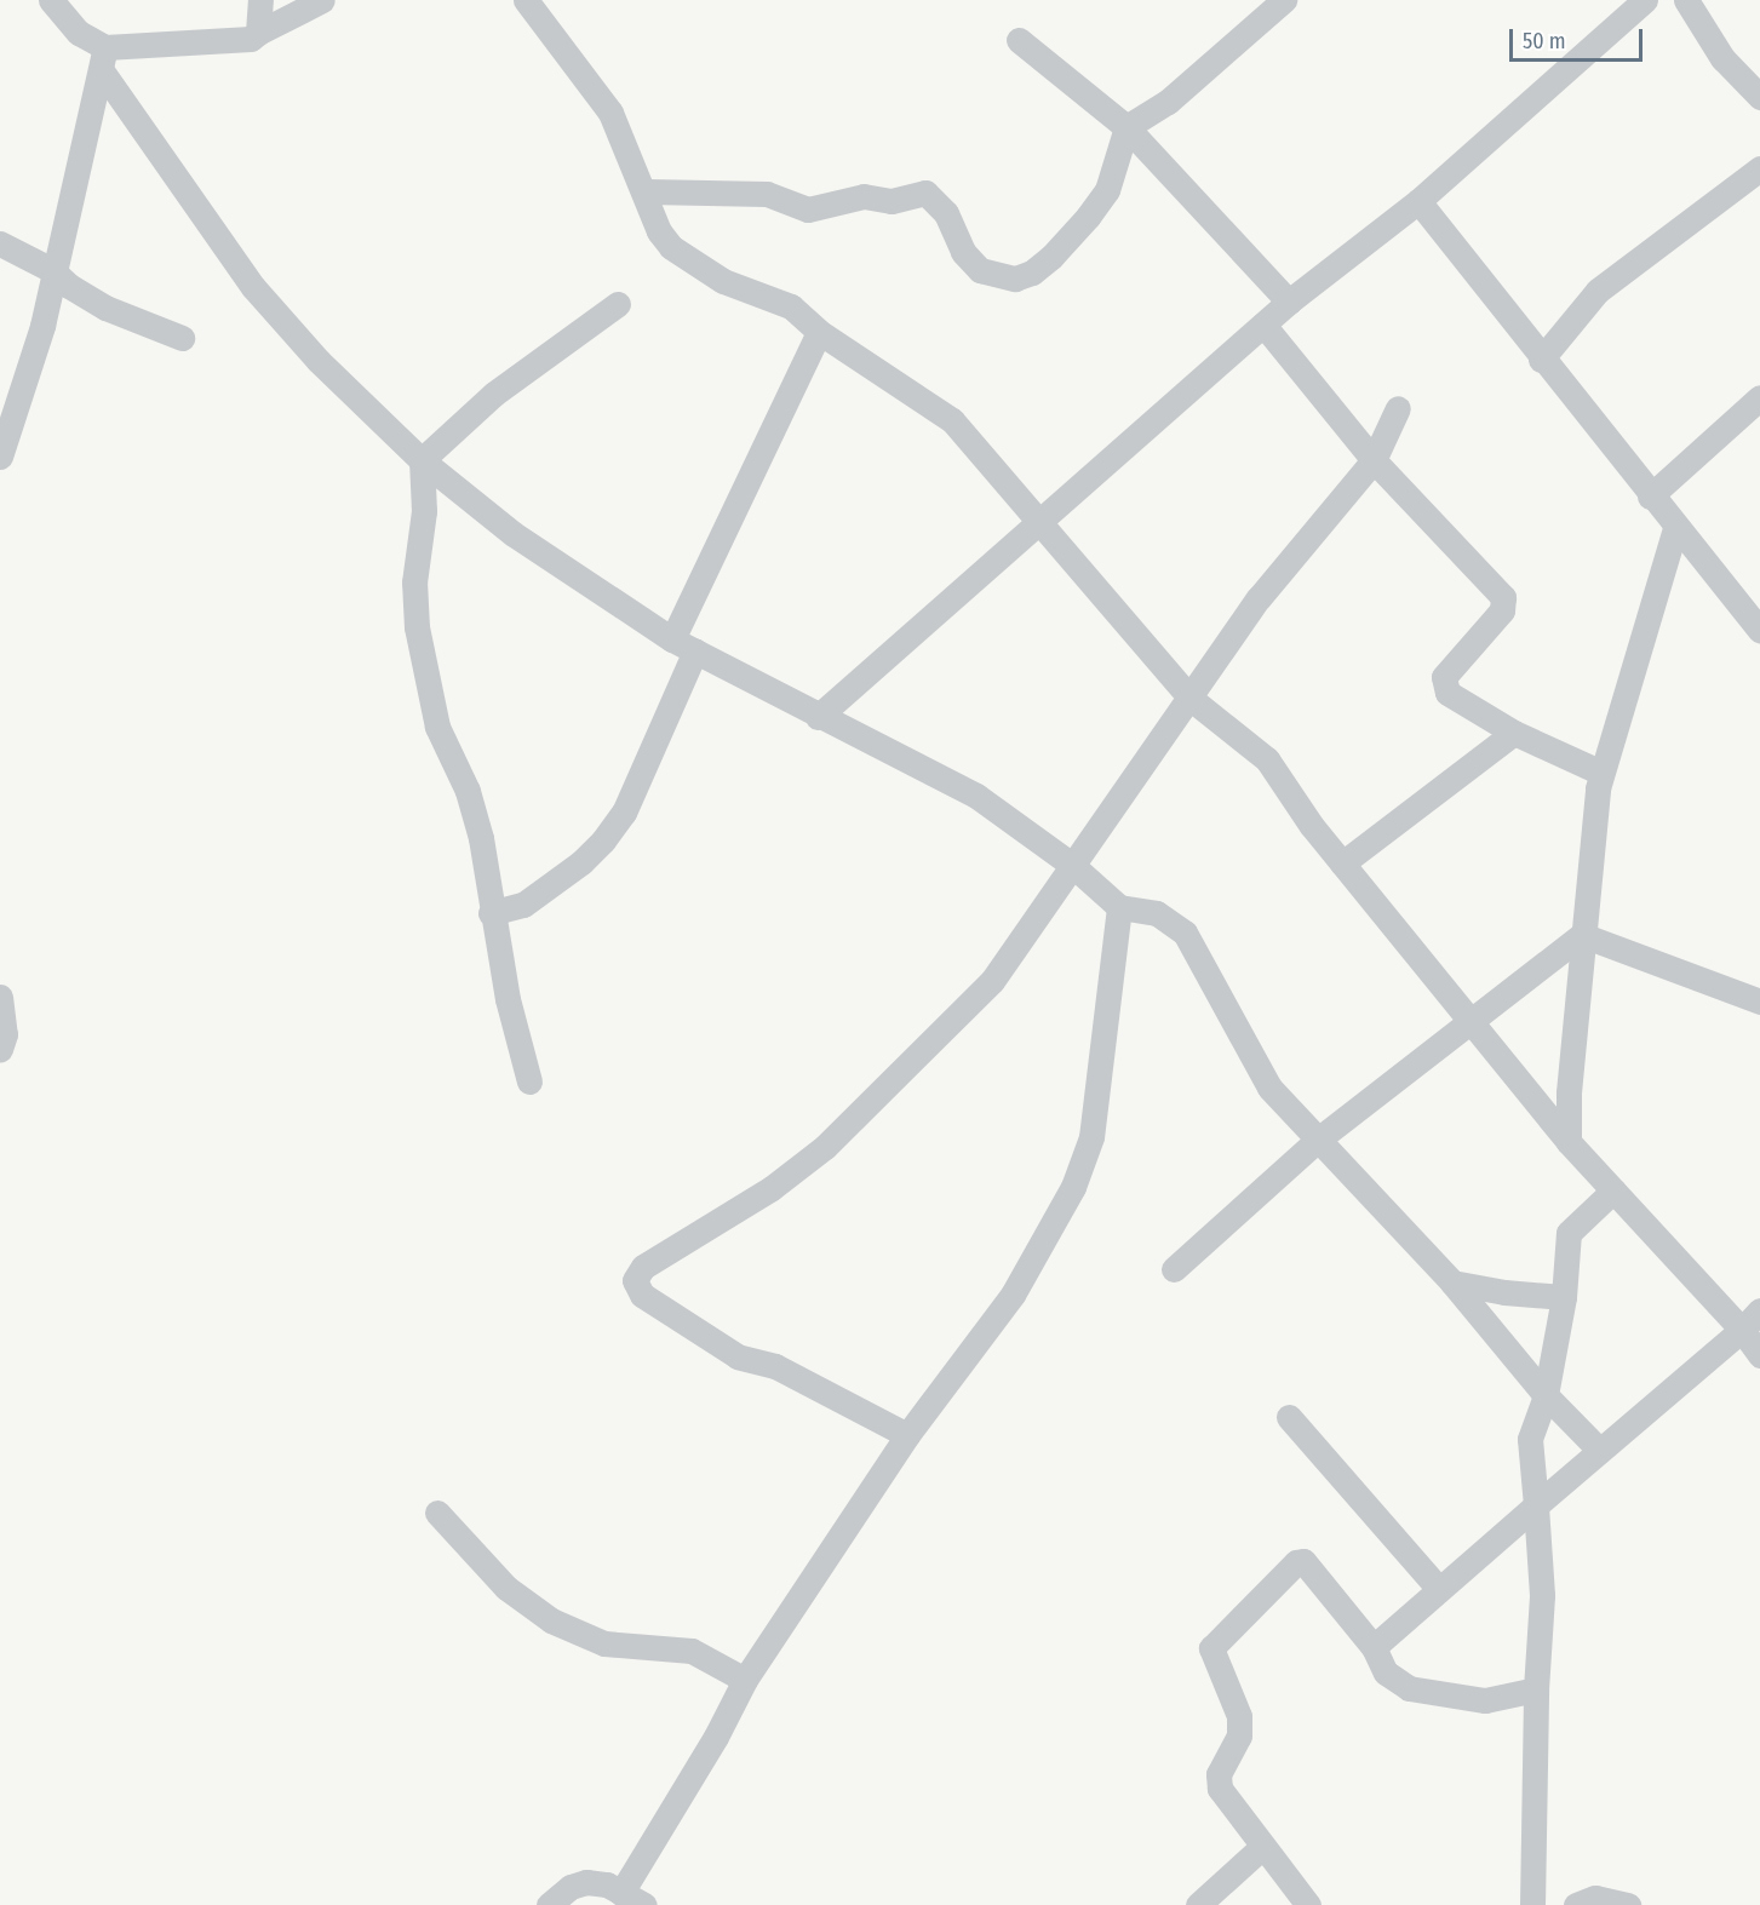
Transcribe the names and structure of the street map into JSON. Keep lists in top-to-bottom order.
{
  "scale_bar": "50 m"
}
